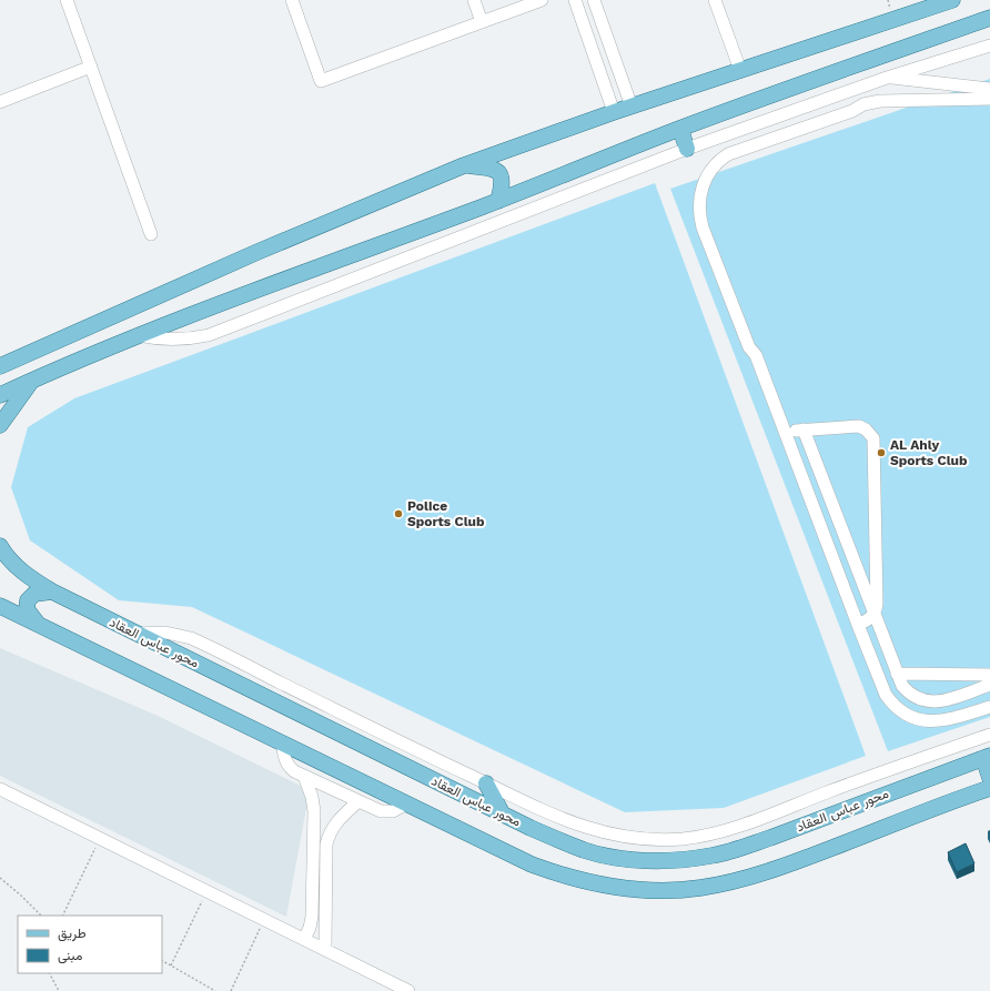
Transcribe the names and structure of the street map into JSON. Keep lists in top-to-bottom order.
{
  "streets": {
    "main road": ["محور عباس العقاد"]
  },
  "places": ["AL Ahly Sports Club", "Police Sports Club"],
  "legend": ["طريق", "مبنى"]
}
